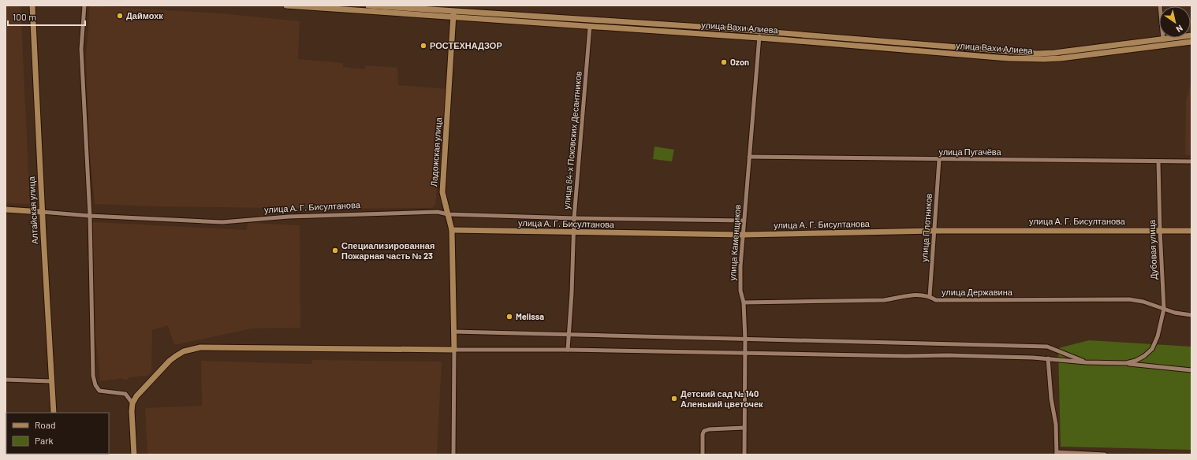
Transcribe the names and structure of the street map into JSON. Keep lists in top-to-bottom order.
{
  "streets": {
    "main road": [
      "улица Вахи Алиева",
      "Ладожская улица",
      "улица А. Г. Бисултанова",
      "Алтайская улица"
    ],
    "street": [
      "улица 84-х Псковских Десантников",
      "улица Пугачёва",
      "улица Плотников",
      "улица Каменщиков",
      "Дубовая улица",
      "улица Державина"
    ]
  },
  "crossings": [
    ["улица Вахи Алиева", "улица 84-х Псковских Десантников"],
    ["улица Вахи Алиева", "Ладожская улица"],
    ["улица Вахи Алиева", "улица Каменщиков"],
    ["улица 84-х Псковских Десантников", "улица А. Г. Бисултанова"],
    ["Ладожская улица", "улица А. Г. Бисултанова"],
    ["улица Пугачёва", "улица Плотников"],
    ["улица Пугачёва", "улица Каменщиков"],
    ["улица Пугачёва", "Дубовая улица"],
    ["улица А. Г. Бисултанова", "Алтайская улица"],
    ["улица А. Г. Бисултанова", "улица Плотников"],
    ["улица А. Г. Бисултанова", "улица Каменщиков"],
    ["улица А. Г. Бисултанова", "Дубовая улица"],
    ["улица Плотников", "улица Державина"],
    ["улица Каменщиков", "улица Державина"],
    ["Дубовая улица", "улица Державина"]
  ],
  "places": [
    "Даймохк",
    "РОСТЕХНАДЗОР",
    "Ozon",
    "Специализированная Пожарная часть № 23",
    "Melissa",
    "Детский сад № 140 Аленький цветочек"
  ],
  "legend": ["Road", "Park"],
  "scale_bar": "100 m",
  "north": "bottom right"
}
